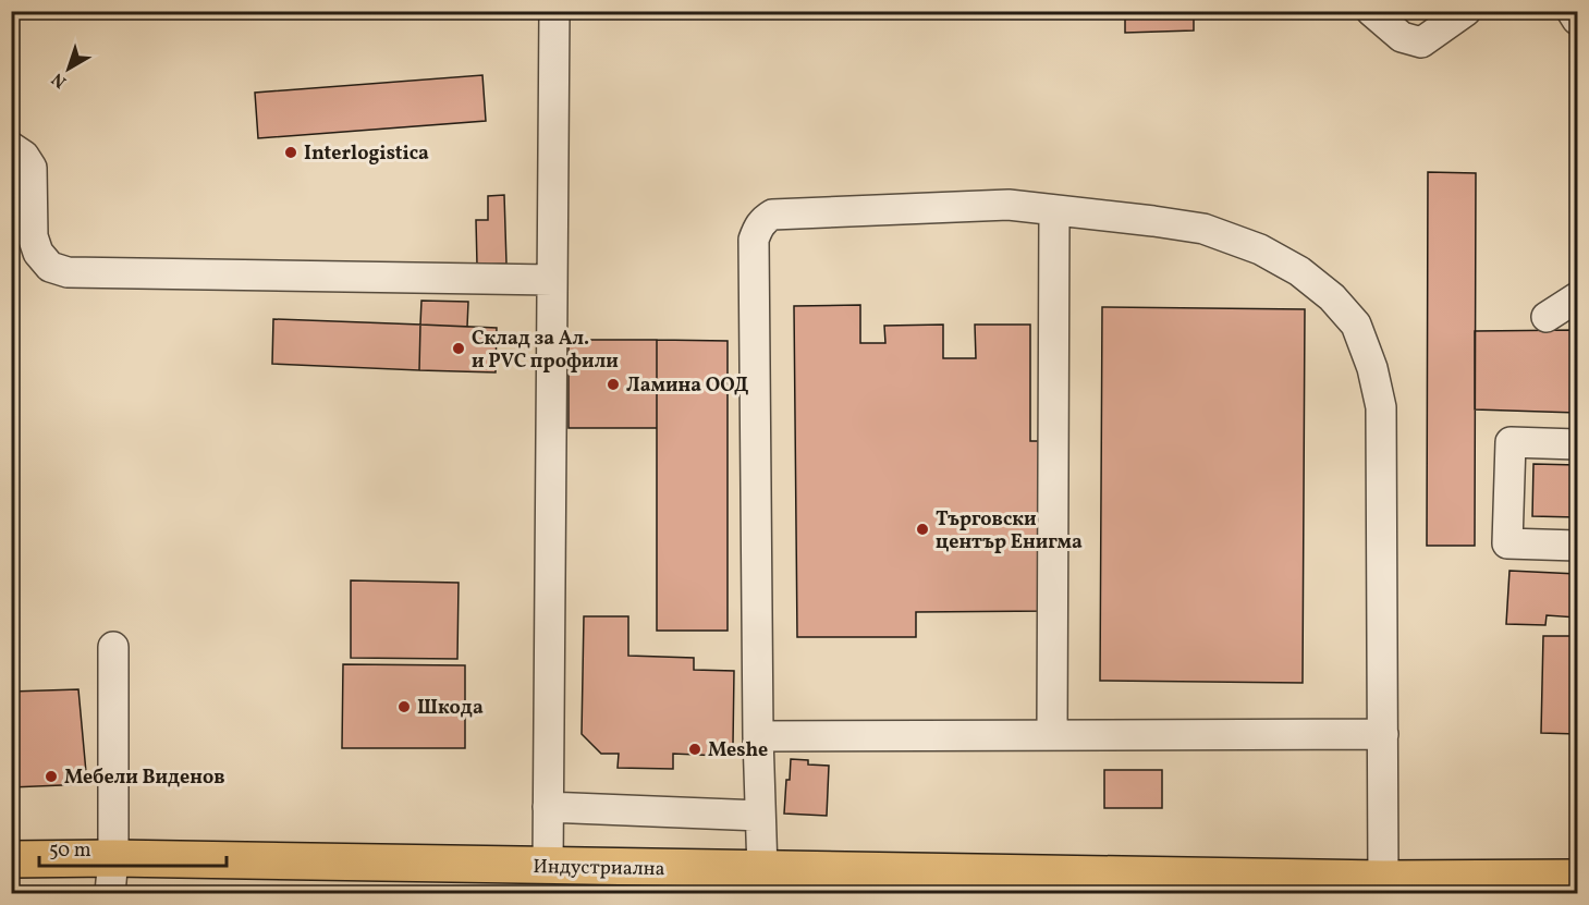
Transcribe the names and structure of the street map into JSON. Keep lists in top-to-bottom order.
{
  "streets": {
    "main road": ["Индустриална"]
  },
  "places": [
    "Interlogistica",
    "Склад за Ал. и PVC профили",
    "Ламина ООД",
    "Търговски център Енигма",
    "Шкода",
    "Meshe",
    "Мебели Виденов"
  ],
  "scale_bar": "50 m",
  "north": "bottom left"
}
